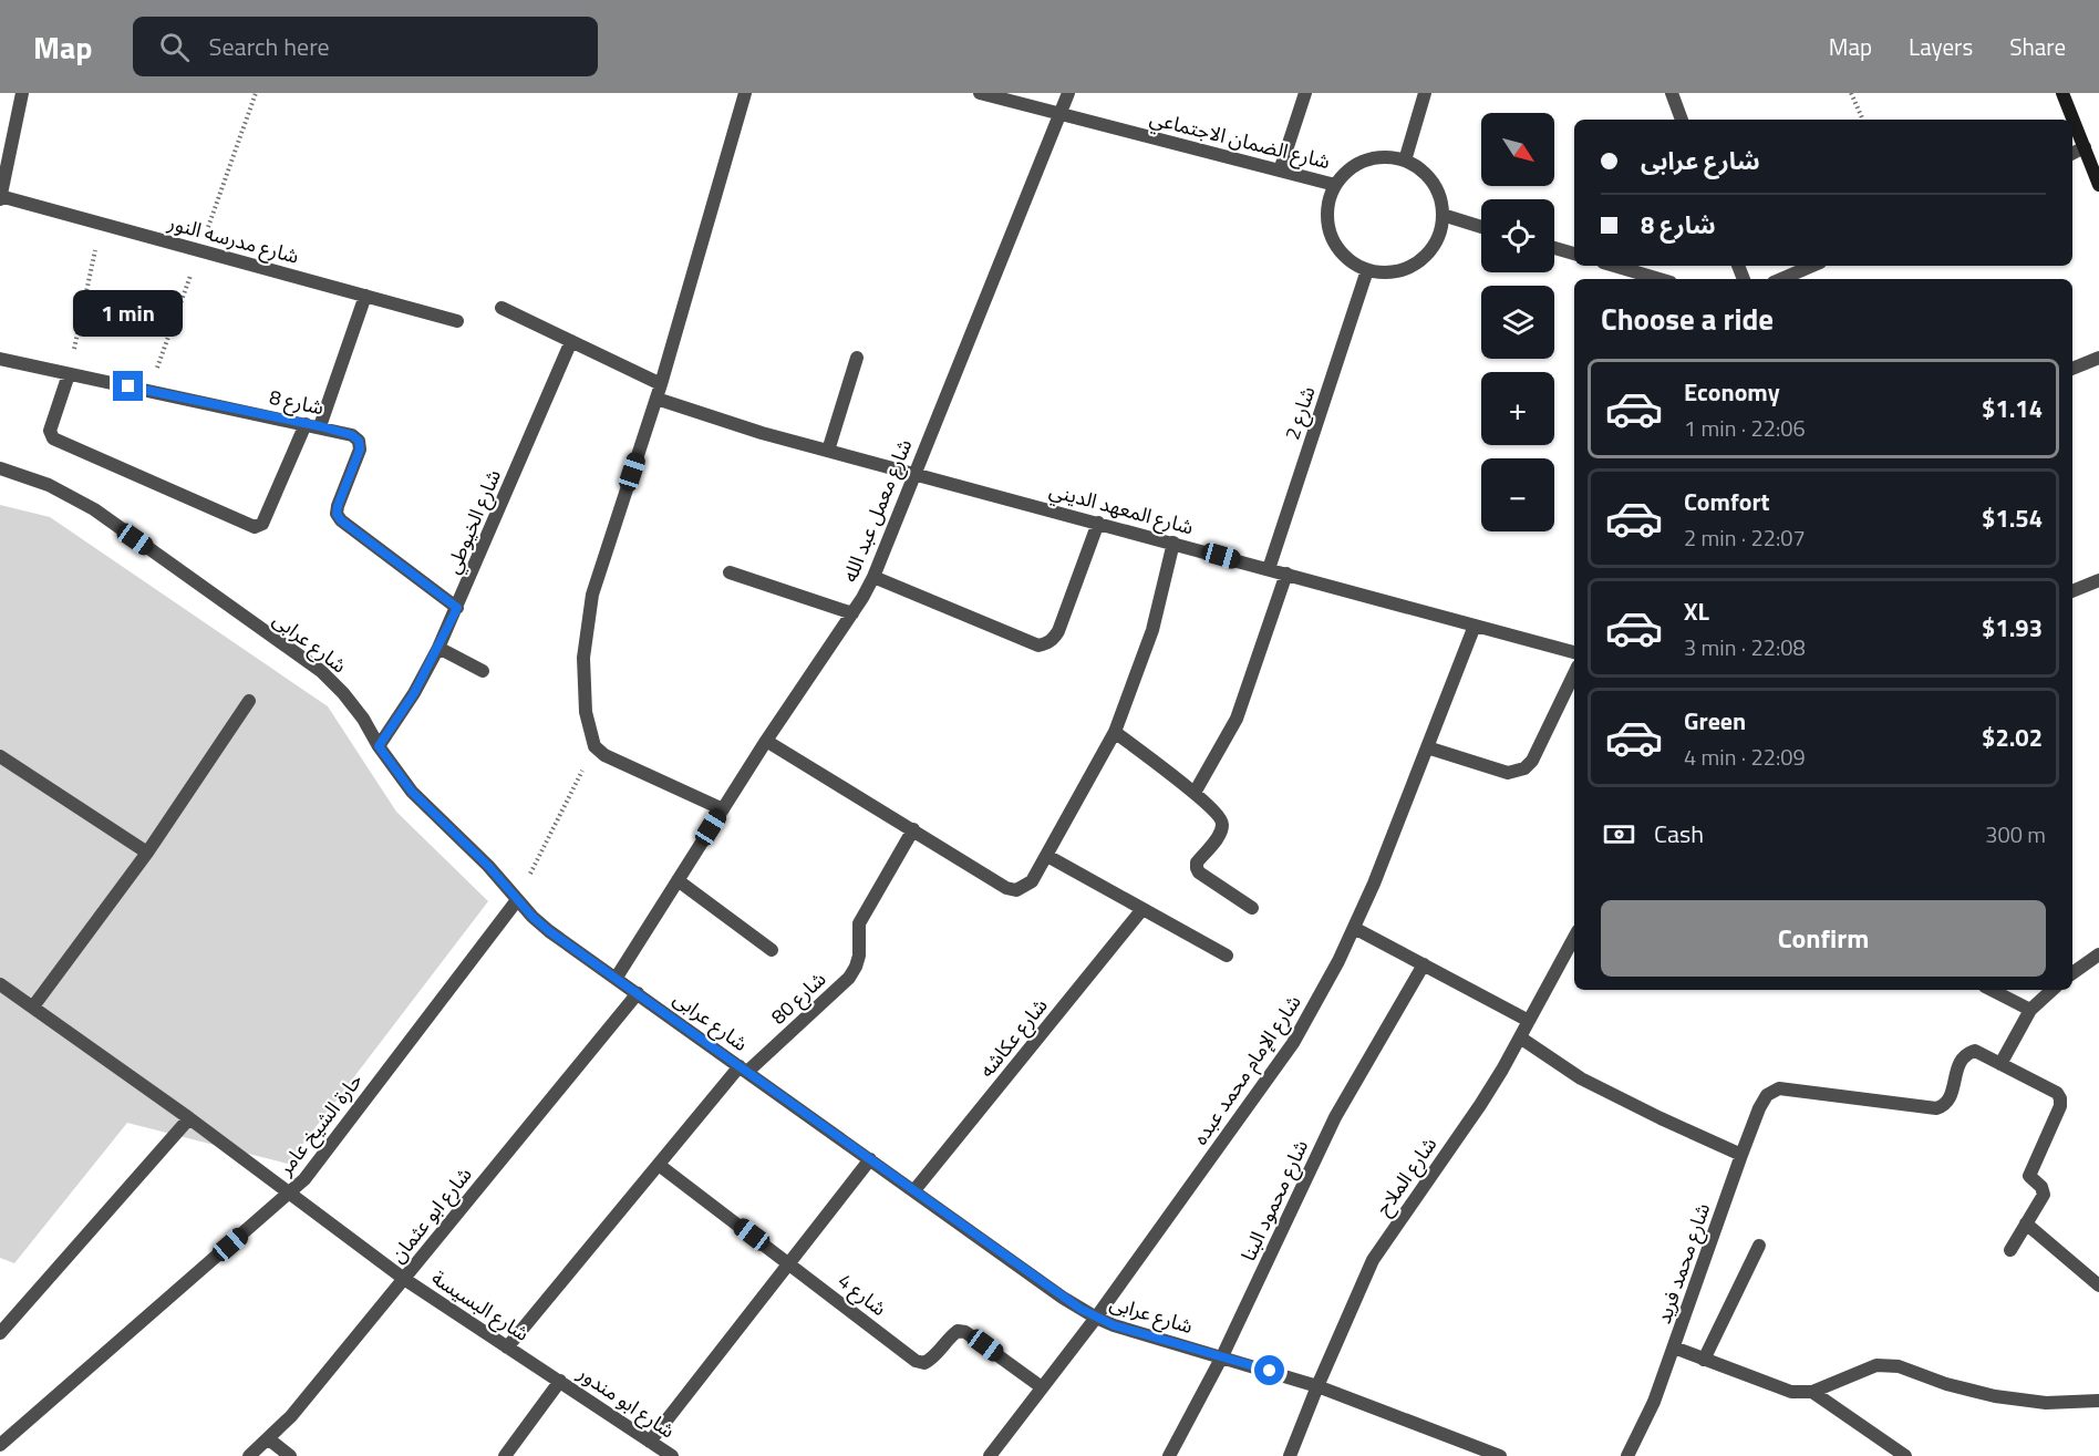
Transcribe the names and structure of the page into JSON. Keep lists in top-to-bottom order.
{
  "streets": {
    "street": [
      "شارع الضمان الاجتماعي",
      "شارع مدرسه النور",
      "شارع 8",
      "شارع 2",
      "شارع المعهد الديني",
      "شارع معمل عبد الله",
      "شارع الخيوطي",
      "شارع عرابى",
      "شارع 80",
      "شارع عكاشه",
      "شارع الإمام محمد عبده",
      "حارة الشيخ عامر",
      "شارع الملاح",
      "شارع محمود البنا",
      "شارع ابو عثمان",
      "شارع محمد فريد",
      "شارع 4",
      "شارع البسيسة",
      "شارع ابو مندور"
    ]
  },
  "crossings": [
    ["شارع الضمان الاجتماعي", "شارع 2"],
    ["شارع الضمان الاجتماعي", "شارع معمل عبد الله"],
    ["شارع 8", "شارع الخيوطي"],
    ["شارع 2", "شارع المعهد الديني"],
    ["شارع المعهد الديني", "شارع معمل عبد الله"],
    ["شارع المعهد الديني", "شارع الإمام محمد عبده"],
    ["شارع معمل عبد الله", "شارع عرابى"],
    ["شارع الخيوطي", "شارع عرابى"],
    ["شارع عرابى", "شارع 80"],
    ["شارع عرابى", "شارع عكاشه"],
    ["شارع عرابى", "شارع الإمام محمد عبده"],
    ["شارع عرابى", "حارة الشيخ عامر"],
    ["شارع عرابى", "شارع الملاح"],
    ["شارع عرابى", "شارع محمود البنا"],
    ["شارع عرابى", "شارع ابو عثمان"],
    ["شارع 80", "شارع 4"],
    ["شارع 80", "شارع البسيسة"],
    ["شارع الإمام محمد عبده", "شارع 4"],
    ["حارة الشيخ عامر", "شارع البسيسة"],
    ["شارع ابو عثمان", "شارع البسيسة"],
    ["شارع البسيسة", "شارع ابو مندور"]
  ],
  "north": "bottom right",
  "page": {
    "header": "Map",
    "search": "Search here",
    "nav": ["Map", "Layers", "Share"],
    "map_buttons": ["+", "−"],
    "banner": ["شارع عرابى", "شارع 8"],
    "heading": "Choose a ride",
    "bubble": "1 min",
    "list": [
      {
        "name": "Economy",
        "note": "1 min · 22:06",
        "value": "$1.14"
      },
      {
        "name": "Comfort",
        "note": "2 min · 22:07",
        "value": "$1.54"
      },
      {
        "name": "XL",
        "note": "3 min · 22:08",
        "value": "$1.93"
      },
      {
        "name": "Green",
        "note": "4 min · 22:09",
        "value": "$2.02"
      }
    ],
    "pay": ["Cash", "300 m"],
    "buttons": "Confirm"
  }
}
